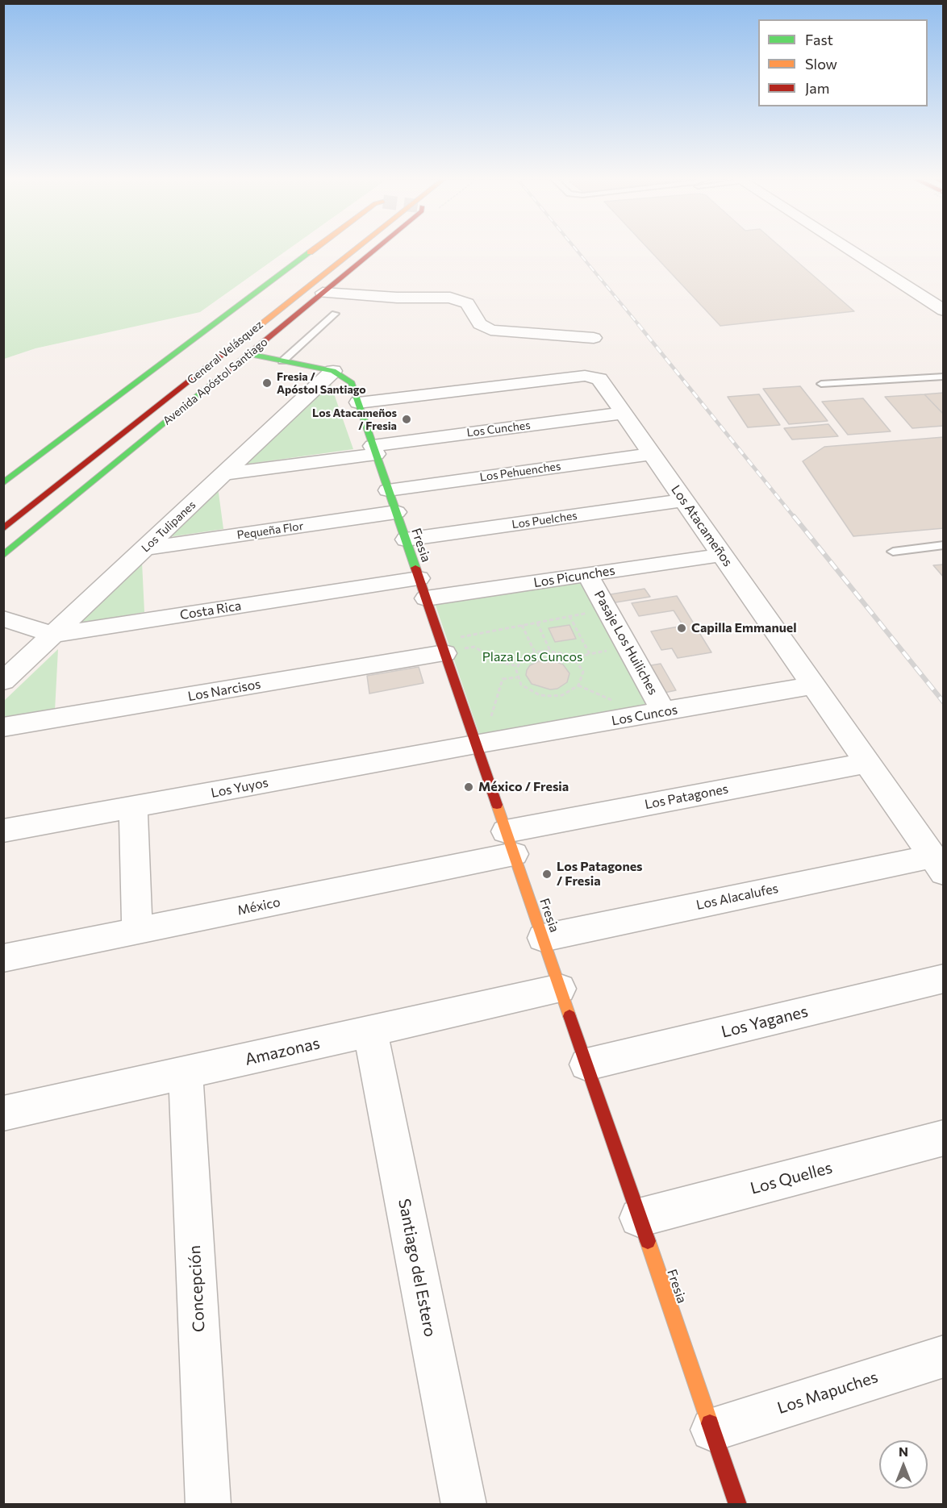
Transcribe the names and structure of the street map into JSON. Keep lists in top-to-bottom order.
{
  "streets": {
    "main road": ["General Velásquez", "Avenida Apóstol Santiago", "Fresia"],
    "street": [
      "Los Cunches",
      "Los Pehuenches",
      "Los Puelches",
      "Los Atacameños",
      "Los Tulipanes",
      "Pequeña Flor",
      "Los Picunches",
      "Costa Rica",
      "Pasaje Los Huiliches",
      "Los Narcisos",
      "Los Cuncos",
      "Los Yuyos",
      "Los Patagones",
      "Los Alacalufes",
      "México",
      "Los Yaganes",
      "Amazonas",
      "Los Quelles",
      "Santiago del Estero",
      "Concepción",
      "Los Mapuches"
    ]
  },
  "crossings": [
    ["Avenida Apóstol Santiago", "Fresia"],
    ["Los Cunches", "Los Atacameños"],
    ["Los Cunches", "Los Tulipanes"],
    ["Los Cunches", "Fresia"],
    ["Los Pehuenches", "Los Atacameños"],
    ["Los Pehuenches", "Fresia"],
    ["Los Puelches", "Los Atacameños"],
    ["Los Puelches", "Fresia"],
    ["Los Atacameños", "Fresia"],
    ["Los Atacameños", "Los Picunches"],
    ["Los Atacameños", "Los Cuncos"],
    ["Los Atacameños", "Los Patagones"],
    ["Los Atacameños", "Los Alacalufes"],
    ["Los Tulipanes", "Pequeña Flor"],
    ["Los Tulipanes", "Fresia"],
    ["Los Tulipanes", "Costa Rica"],
    ["Pequeña Flor", "Fresia"],
    ["Fresia", "Los Picunches"],
    ["Fresia", "Costa Rica"],
    ["Fresia", "Los Narcisos"],
    ["Fresia", "Los Cuncos"],
    ["Fresia", "Los Yuyos"],
    ["Fresia", "Los Patagones"],
    ["Fresia", "Los Alacalufes"],
    ["Fresia", "México"],
    ["Fresia", "Los Yaganes"],
    ["Fresia", "Amazonas"],
    ["Fresia", "Los Quelles"],
    ["Fresia", "Los Mapuches"],
    ["Los Picunches", "Costa Rica"],
    ["Los Picunches", "Pasaje Los Huiliches"],
    ["Pasaje Los Huiliches", "Los Cuncos"],
    ["Los Cuncos", "Los Yuyos"],
    ["Los Patagones", "México"],
    ["Amazonas", "Santiago del Estero"],
    ["Amazonas", "Concepción"]
  ],
  "parks": ["Plaza Los Cuncos"],
  "places": [
    "Fresia / Apóstol Santiago",
    "Los Atacameños / Fresia",
    "Capilla Emmanuel",
    "México / Fresia",
    "Los Patagones / Fresia"
  ],
  "legend": ["Fast", "Slow", "Jam"],
  "north": "top"
}
